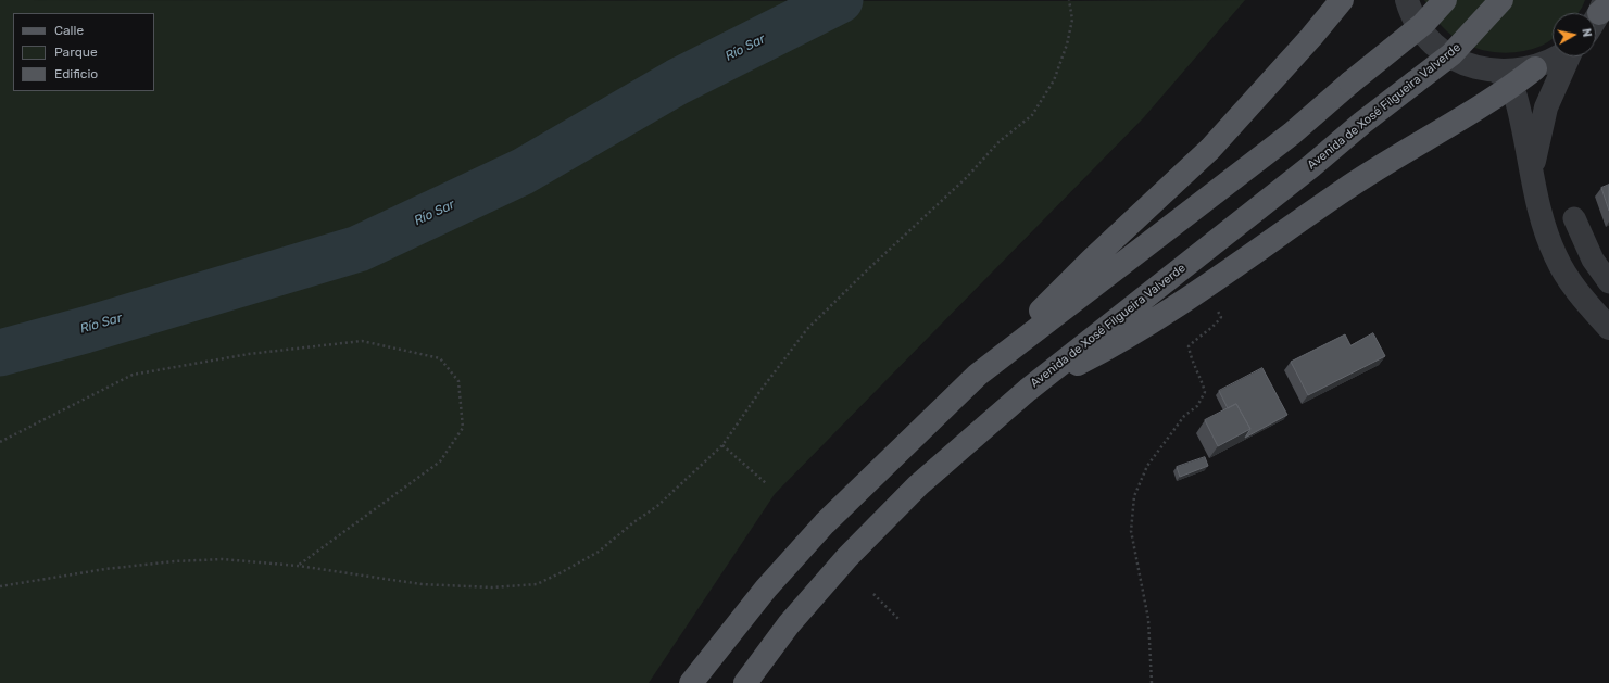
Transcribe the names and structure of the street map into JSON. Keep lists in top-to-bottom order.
{
  "streets": {
    "main road": ["Avenida de Xosé Filgueira Valverde"]
  },
  "water": ["Río Sar"],
  "legend": ["Calle", "Parque", "Edificio"],
  "north": "right"
}
